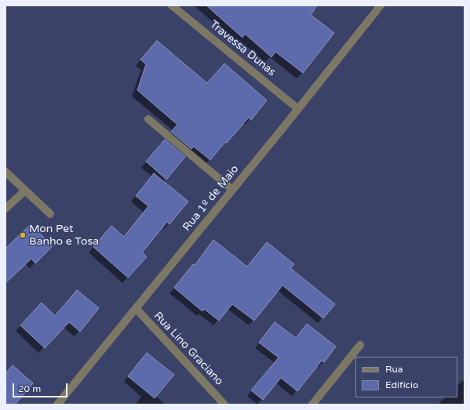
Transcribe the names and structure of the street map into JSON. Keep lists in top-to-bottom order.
{
  "streets": {
    "street": ["Travessa Dunas", "Rua 1º de Maio", "Rua Lino Graciano"]
  },
  "crossings": [
    ["Travessa Dunas", "Rua 1º de Maio"],
    ["Rua 1º de Maio", "Rua Lino Graciano"]
  ],
  "places": ["Mon Pet Banho e Tosa"],
  "legend": ["Rua", "Edifício"],
  "scale_bar": "20 m"
}
